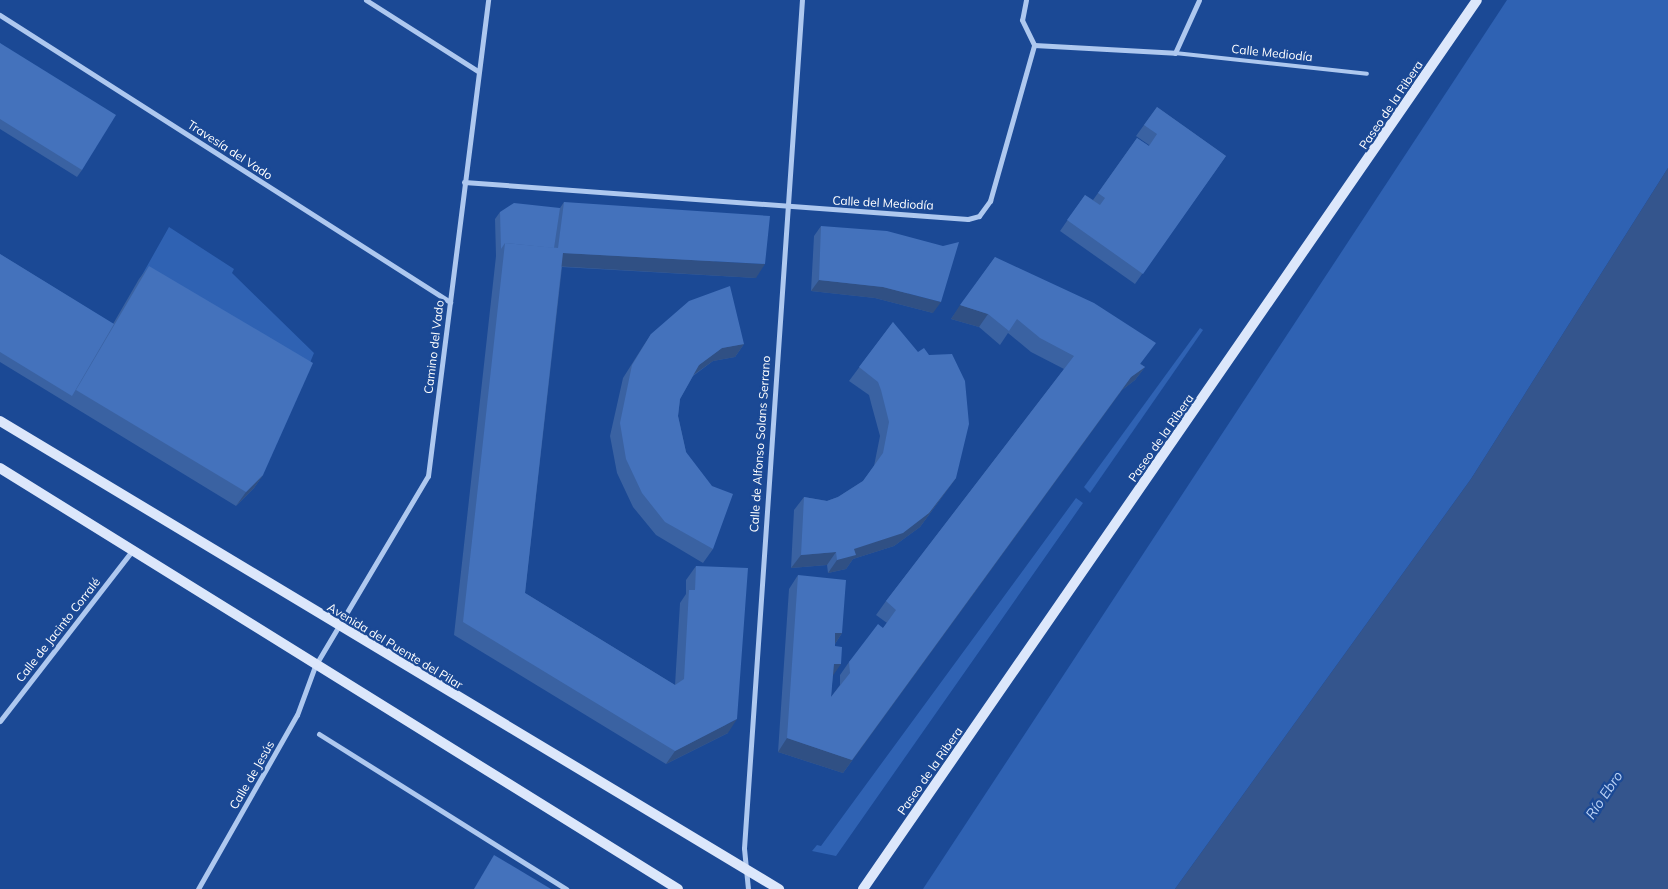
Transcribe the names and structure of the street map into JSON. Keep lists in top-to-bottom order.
{
  "streets": {
    "main road": ["Paseo de la Ribera", "Avenida del Puente del Pilar"],
    "street": [
      "Travesía del Vado",
      "Calle del Mediodía",
      "Camino del Vado",
      "Calle de Alfonso Solans Serrano",
      "Calle de Jacinto Corralé",
      "Calle de Jesús"
    ],
    "lane": ["Calle Mediodía"]
  },
  "crossings": [
    ["Travesía del Vado", "Camino del Vado"],
    ["Calle del Mediodía", "Camino del Vado"],
    ["Calle del Mediodía", "Calle de Alfonso Solans Serrano"],
    ["Camino del Vado", "Avenida del Puente del Pilar"],
    ["Camino del Vado", "Calle de Jesús"],
    ["Calle de Alfonso Solans Serrano", "Avenida del Puente del Pilar"]
  ],
  "water": ["Río Ebro"]
}
